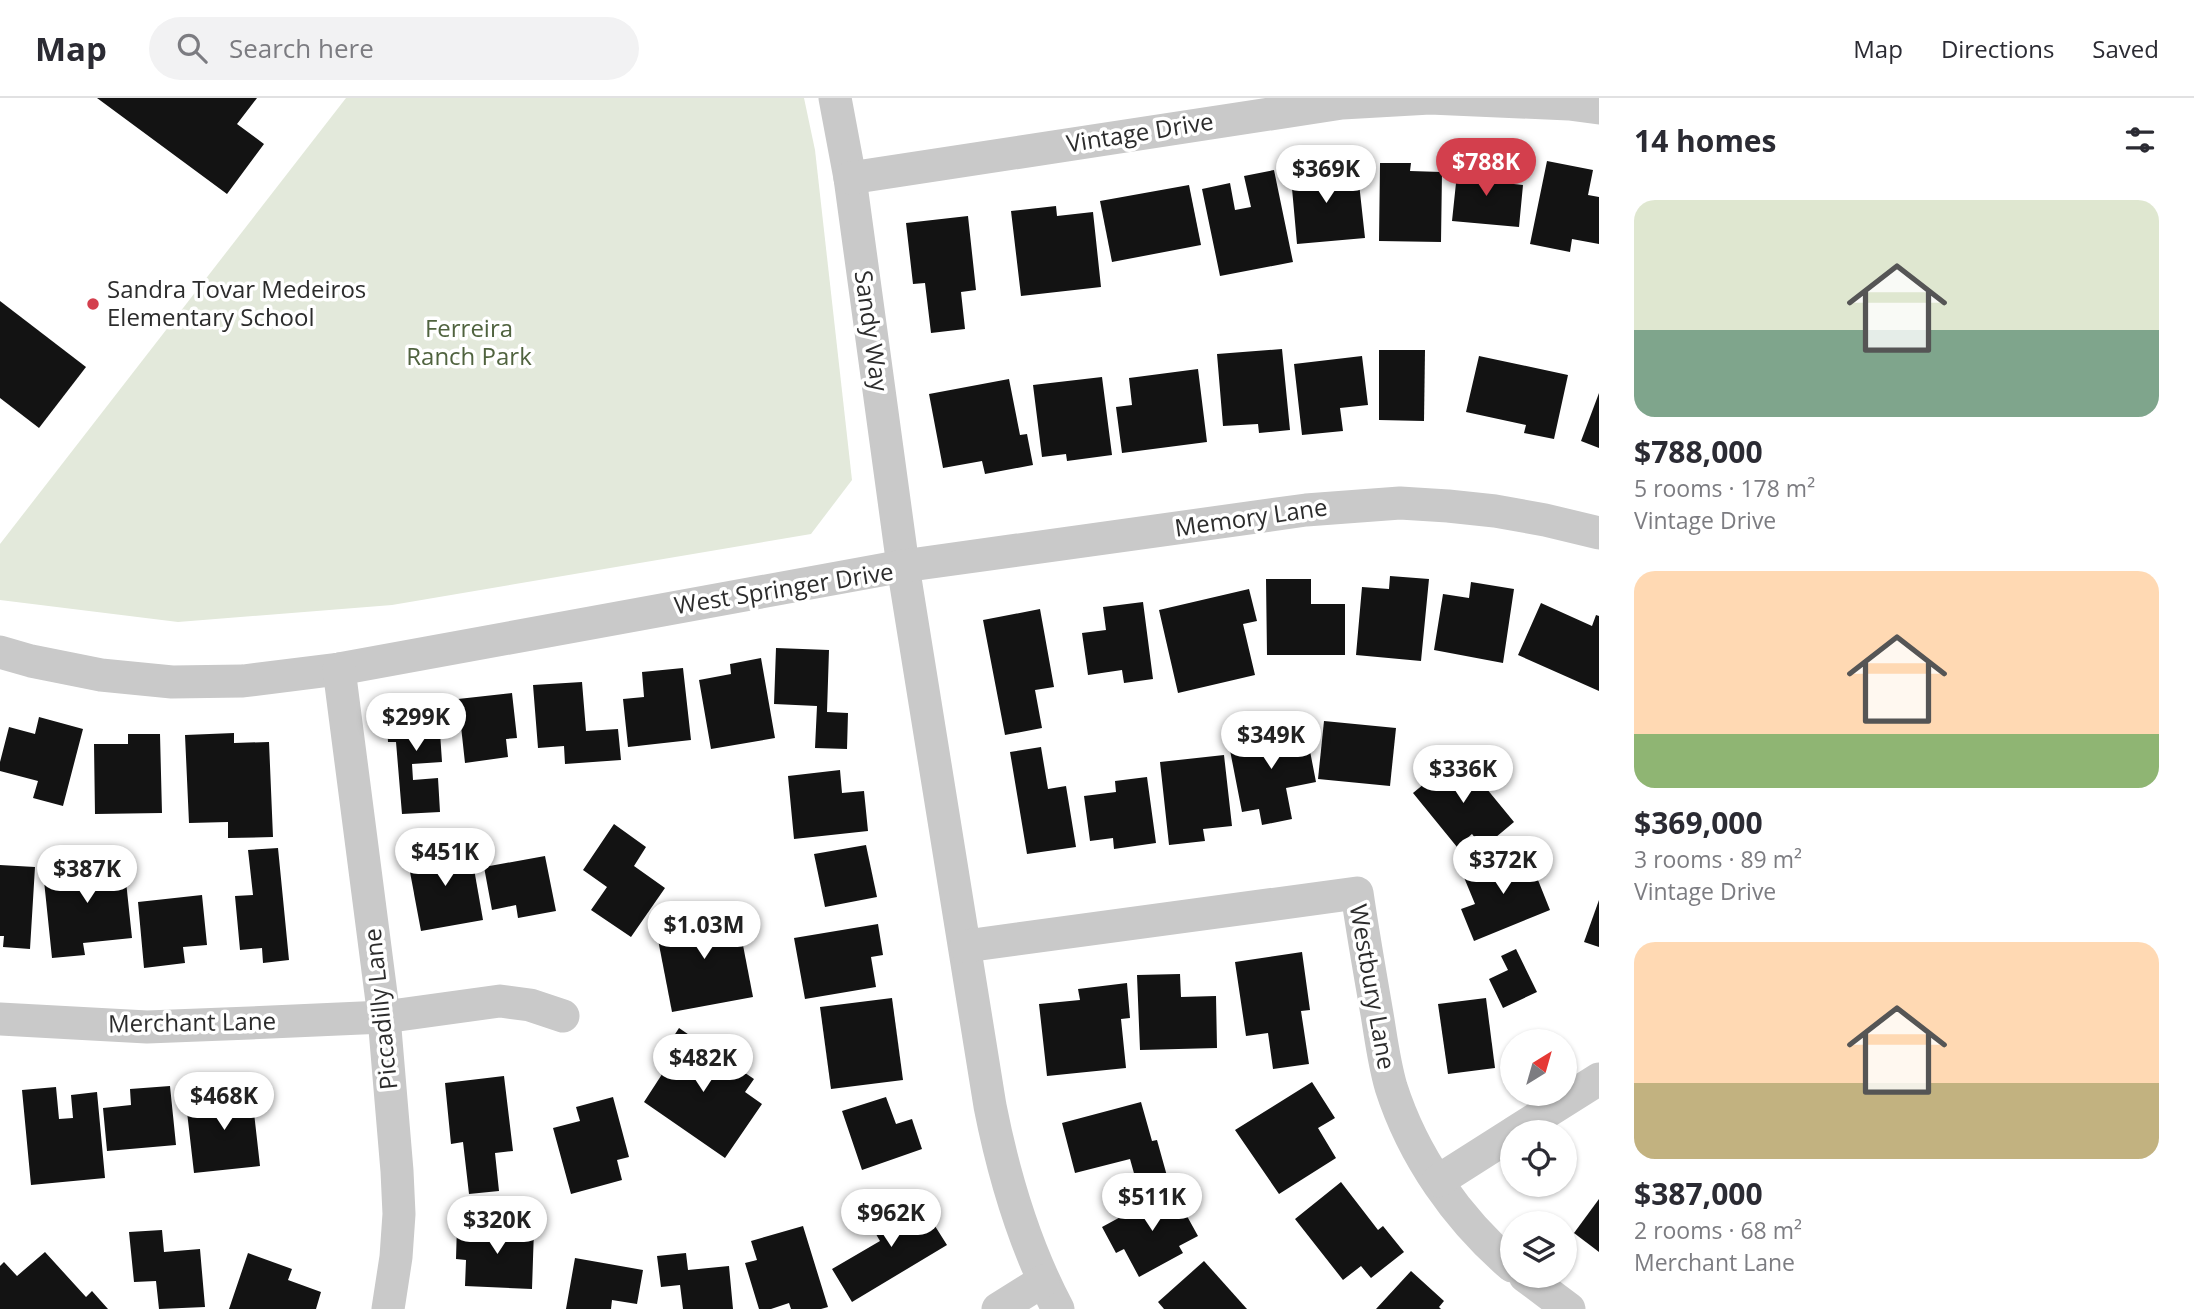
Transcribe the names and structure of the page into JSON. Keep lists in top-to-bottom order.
{
  "streets": {
    "street": [
      "Vintage Drive",
      "Sandy Way",
      "Memory Lane",
      "West Springer Drive",
      "Westbury Lane",
      "Piccadilly Lane",
      "Merchant Lane"
    ]
  },
  "crossings": [
    ["Vintage Drive", "Sandy Way"],
    ["Sandy Way", "Memory Lane"],
    ["Sandy Way", "West Springer Drive"],
    ["Memory Lane", "West Springer Drive"],
    ["West Springer Drive", "Westbury Lane"],
    ["West Springer Drive", "Piccadilly Lane"],
    ["Piccadilly Lane", "Merchant Lane"]
  ],
  "parks": ["Ferreira Ranch Park"],
  "places": ["Sandra Tovar Medeiros Elementary School"],
  "north": "top right",
  "page": {
    "header": "Map",
    "search": "Search here",
    "nav": ["Map", "Directions", "Saved"],
    "heading": "14 homes",
    "price": [
      "$788K",
      "$369K",
      "$299K",
      "$349K",
      "$336K",
      "$451K",
      "$372K",
      "$387K",
      "$1.03M",
      "$482K",
      "$468K",
      "$511K",
      "$962K",
      "$320K"
    ],
    "list": [
      {
        "name": "$788,000",
        "note": "5 rooms · 178 m² · Vintage Drive"
      },
      {
        "name": "$369,000",
        "note": "3 rooms · 89 m² · Vintage Drive"
      },
      {
        "name": "$387,000",
        "note": "2 rooms · 68 m² · Merchant Lane"
      }
    ]
  }
}
